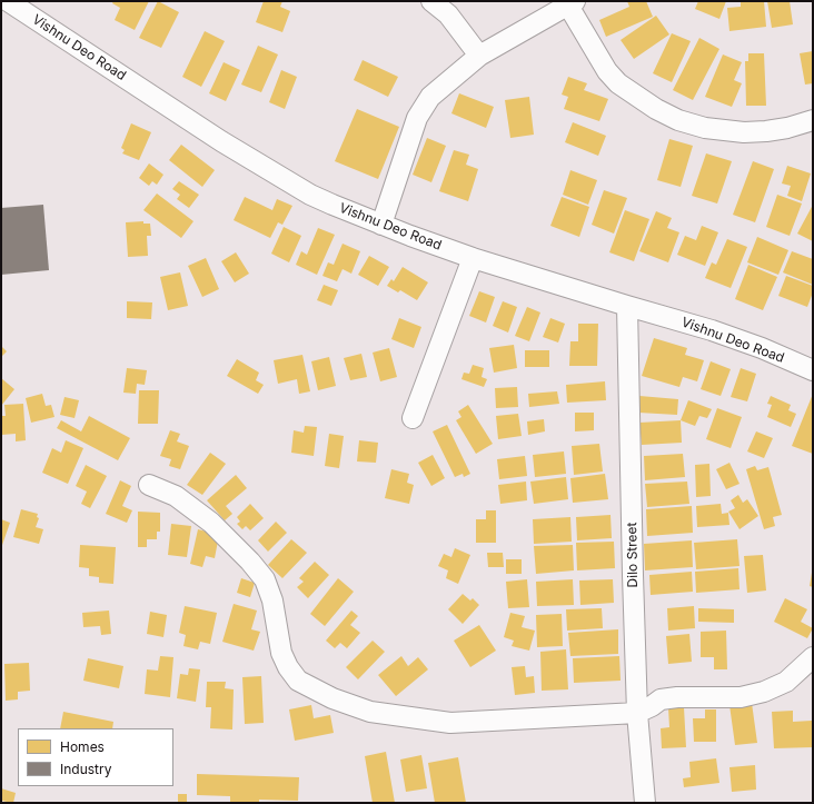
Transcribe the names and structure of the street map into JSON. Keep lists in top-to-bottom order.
{
  "streets": {
    "street": ["Vishnu Deo Road", "Dilo Street"]
  },
  "crossings": [
    ["Vishnu Deo Road", "Dilo Street"]
  ],
  "legend": ["Homes", "Industry"]
}
